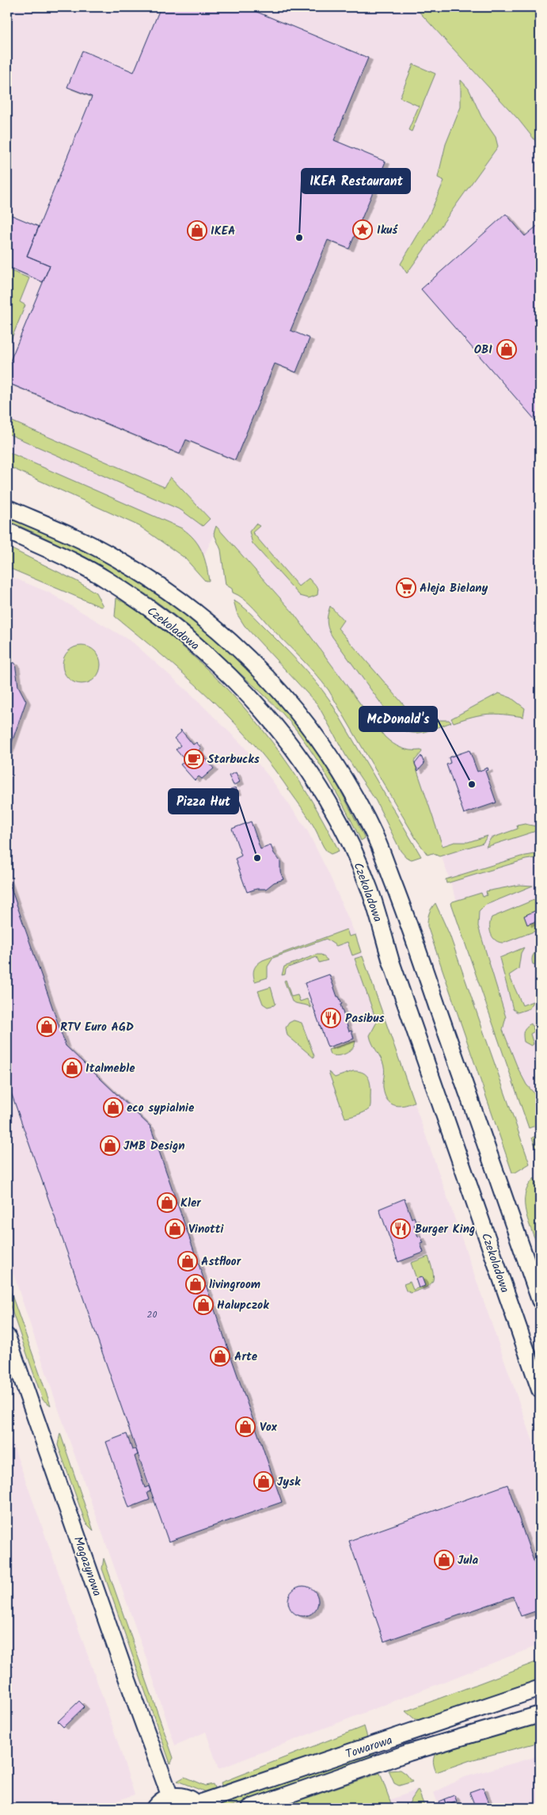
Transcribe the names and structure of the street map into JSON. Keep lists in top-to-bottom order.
{
  "streets": {
    "street": ["Czekoladowa", "Magazynowa", "Towarowa"]
  },
  "places": {
    "place": ["Ikuś"],
    "shop": [
      "IKEA",
      "OBI",
      "RTV Euro AGD",
      "Italmeble",
      "eco sypialnie",
      "JMB Design",
      "Kler",
      "Vinotti",
      "Astfloor",
      "livingroom",
      "Halupczok",
      "Arte",
      "Vox",
      "Jysk",
      "Jula"
    ],
    "other": ["IKEA Restaurant", "McDonald's", "Pizza Hut"],
    "supermarket": ["Aleja Bielany"],
    "cafe": ["Starbucks"],
    "restaurant": ["Pasibus", "Burger King"]
  },
  "house_numbers": ["20"]
}
